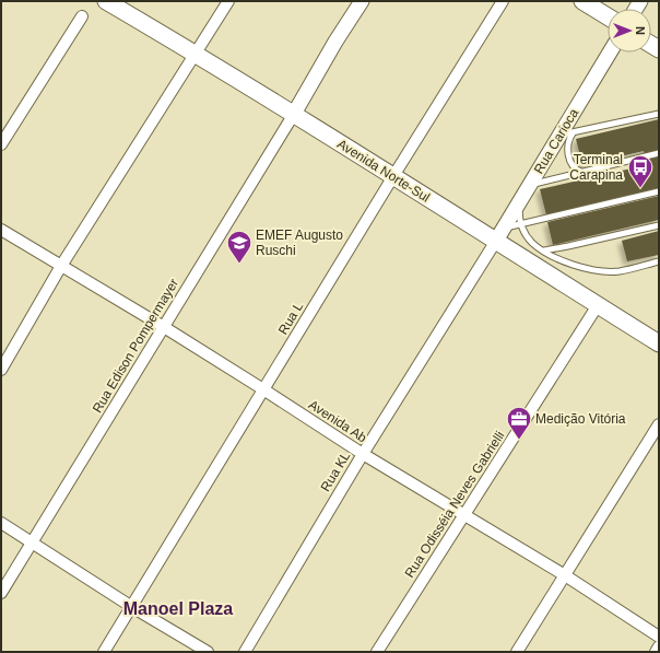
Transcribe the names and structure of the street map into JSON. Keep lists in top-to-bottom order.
{
  "streets": {
    "main road": ["Avenida Norte-Sul"],
    "street": [
      "Rua Carioca",
      "Rua L",
      "Rua Edison Pompermayer",
      "Avenida Ab",
      "Rua KL",
      "Rua Odisséia Neves Gabrielli"
    ]
  },
  "crossings": [
    ["Rua Carioca", "Avenida Norte-Sul"],
    ["Rua Carioca", "Rua KL"],
    ["Avenida Norte-Sul", "Rua L"],
    ["Avenida Norte-Sul", "Rua Edison Pompermayer"],
    ["Avenida Norte-Sul", "Rua KL"],
    ["Avenida Norte-Sul", "Rua Odisséia Neves Gabrielli"],
    ["Rua L", "Avenida Ab"],
    ["Rua Edison Pompermayer", "Avenida Ab"],
    ["Avenida Ab", "Rua KL"],
    ["Avenida Ab", "Rua Odisséia Neves Gabrielli"]
  ],
  "districts": ["Manoel Plaza"],
  "places": {
    "bus stop": ["Terminal Carapina"],
    "school or university": ["EMEF Augusto Ruschi"],
    "office": ["Medição Vitória"]
  },
  "north": "right"
}
